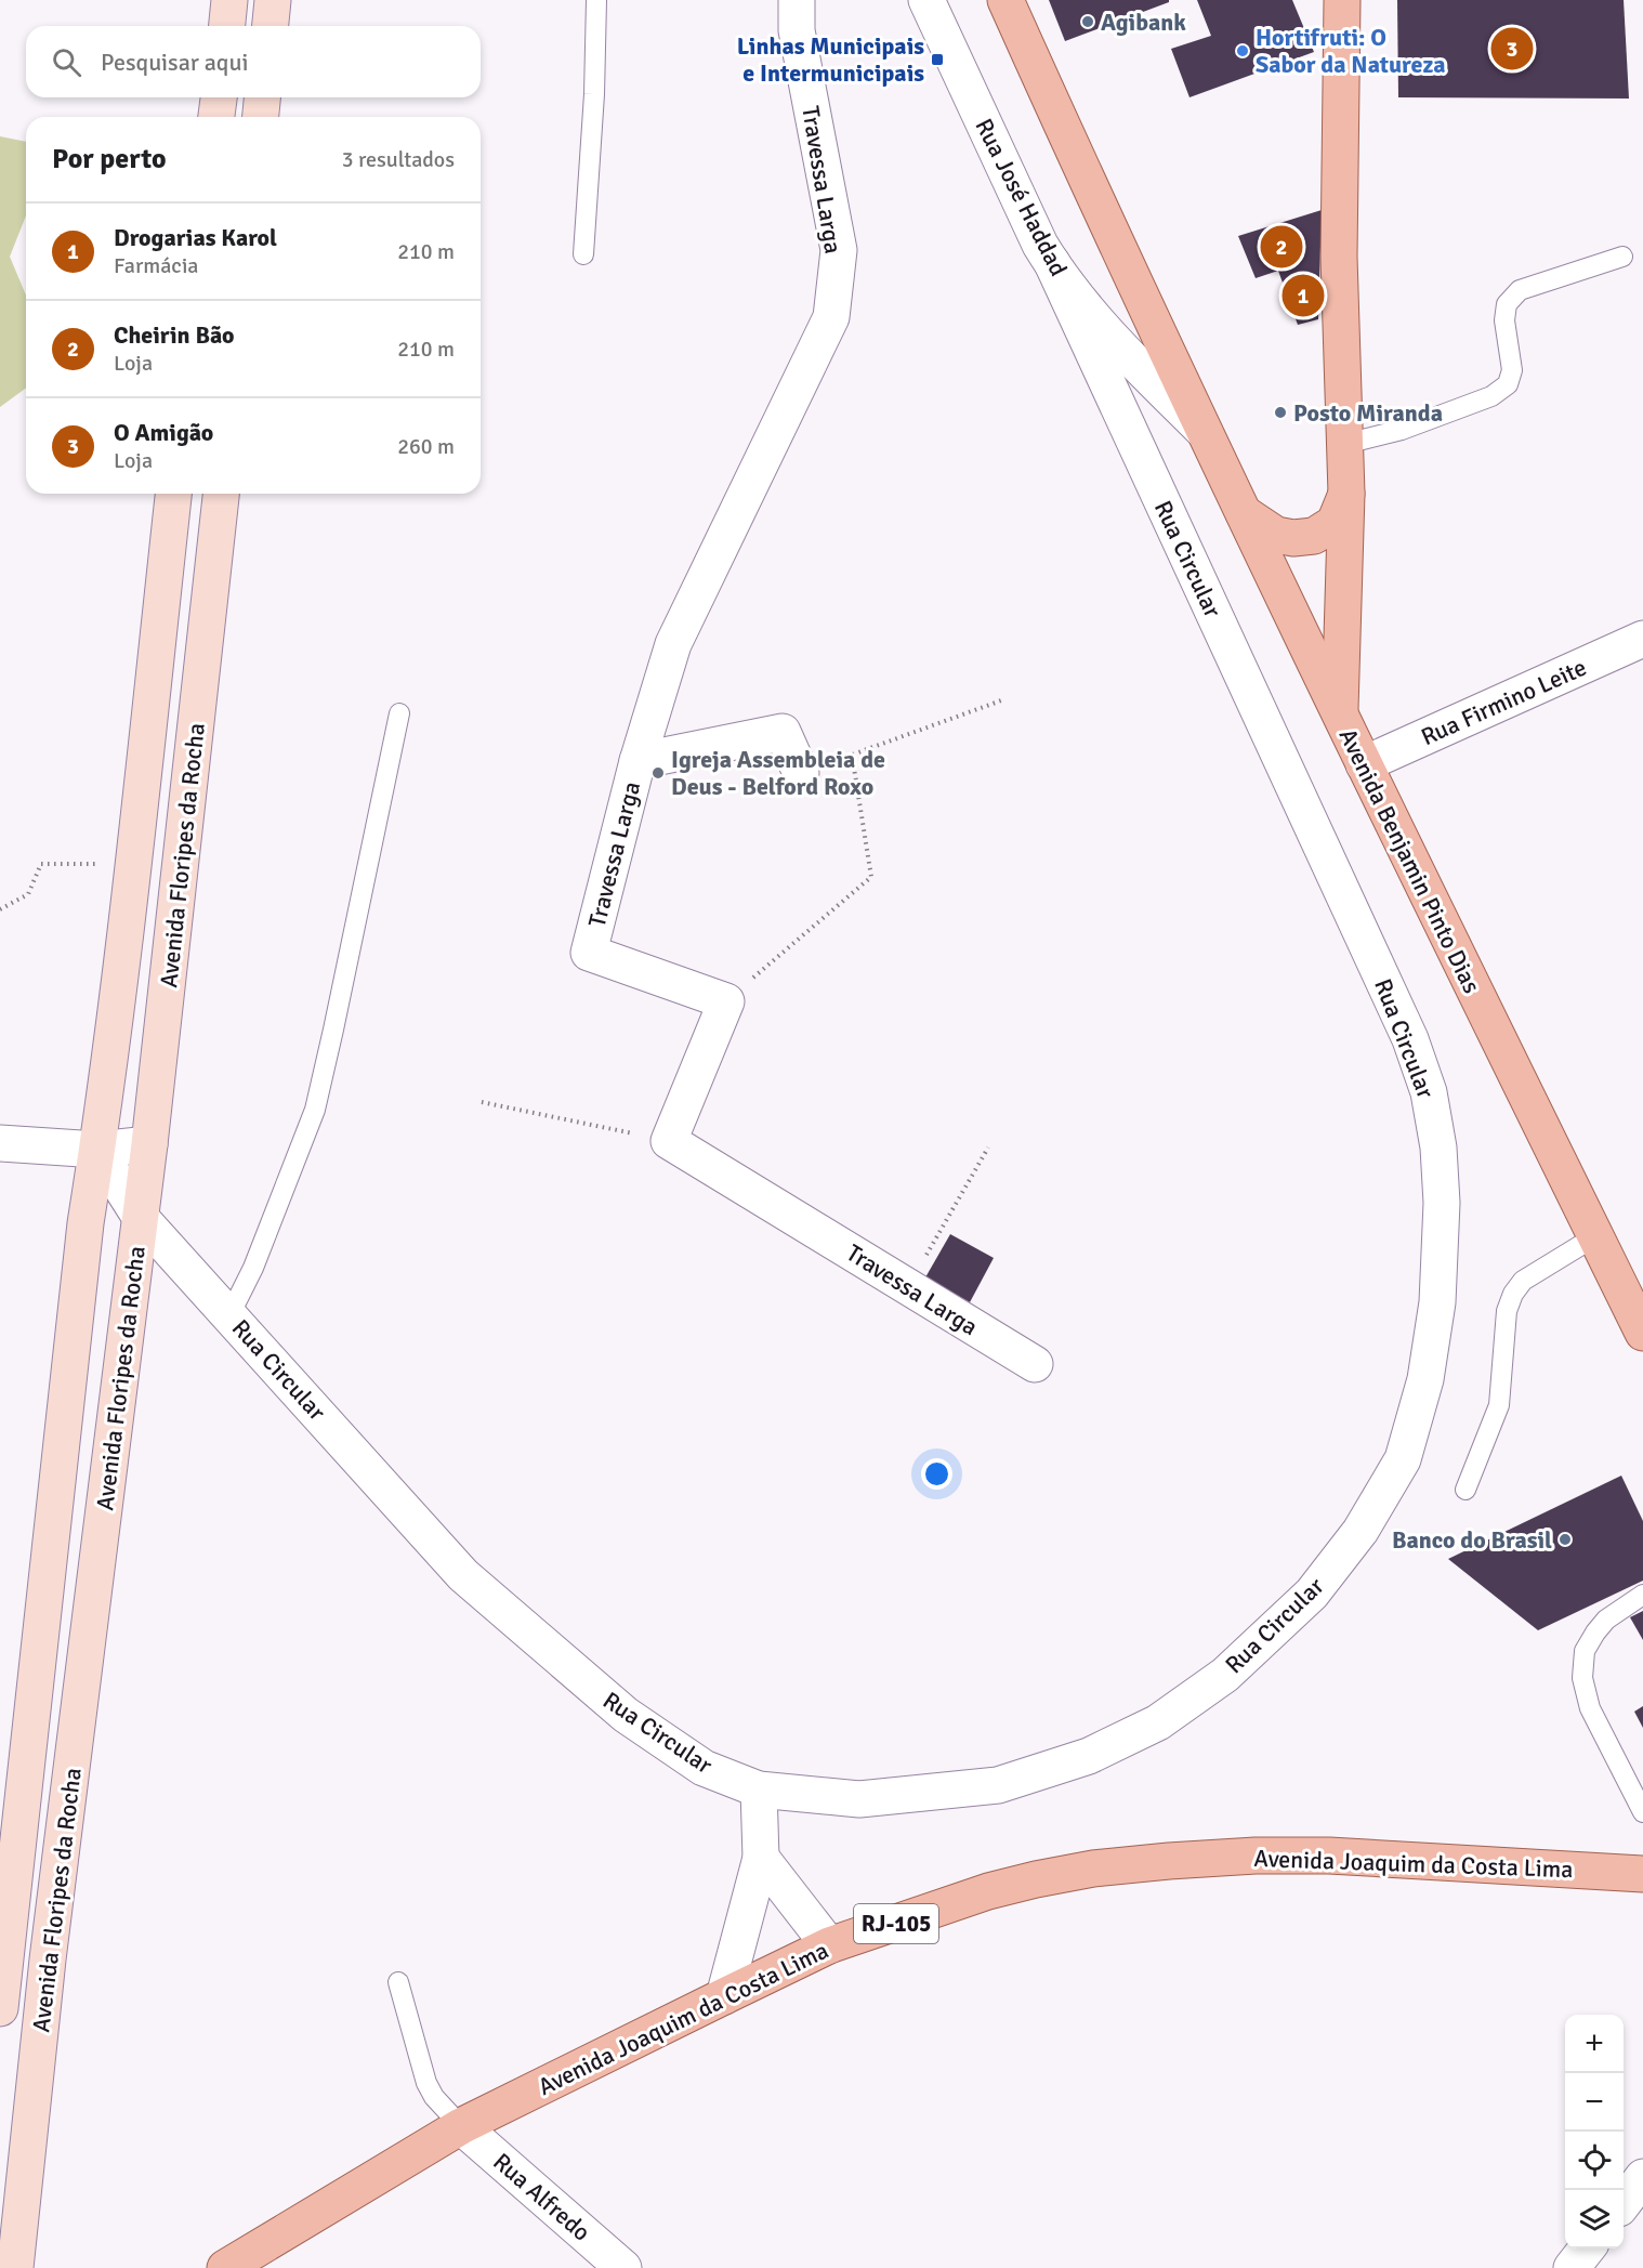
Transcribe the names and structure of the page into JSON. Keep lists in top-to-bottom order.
{
  "streets": {
    "main road": [
      "Rua José Haddad",
      "Avenida Benjamin Pinto Dias",
      "Avenida Joaquim da Costa Lima",
      "RJ-105"
    ],
    "street": [
      "Travessa Larga",
      "Rua Circular",
      "Rua Firmino Leite",
      "Avenida Floripes da Rocha",
      "Rua Alfredo"
    ]
  },
  "crossings": [
    ["Rua José Haddad", "Rua Circular"],
    ["Rua José Haddad", "Avenida Benjamin Pinto Dias"],
    ["Rua Circular", "Avenida Floripes da Rocha"],
    ["Rua Firmino Leite", "Avenida Benjamin Pinto Dias"],
    ["Avenida Joaquim da Costa Lima", "Rua Alfredo"]
  ],
  "places": {
    "other": [
      "Agibank",
      "Hortifruti: O Sabor da Natureza",
      "Posto Miranda",
      "Igreja Assembleia de Deus - Belford Roxo",
      "Banco do Brasil"
    ],
    "transit": ["Linhas Municipais e Intermunicipais"]
  },
  "page": {
    "pins": ["3", "2", "1"],
    "search": "Pesquisar aqui",
    "heading": ["Por perto", "3 resultados"],
    "list": [
      {
        "mark": "1",
        "name": "Drogarias Karol",
        "note": "Farmácia",
        "value": "210 m"
      },
      {
        "mark": "2",
        "name": "Cheirin Bão",
        "note": "Loja",
        "value": "210 m"
      },
      {
        "mark": "3",
        "name": "O Amigão",
        "note": "Loja",
        "value": "260 m"
      }
    ],
    "map_buttons": ["+", "−"]
  }
}
